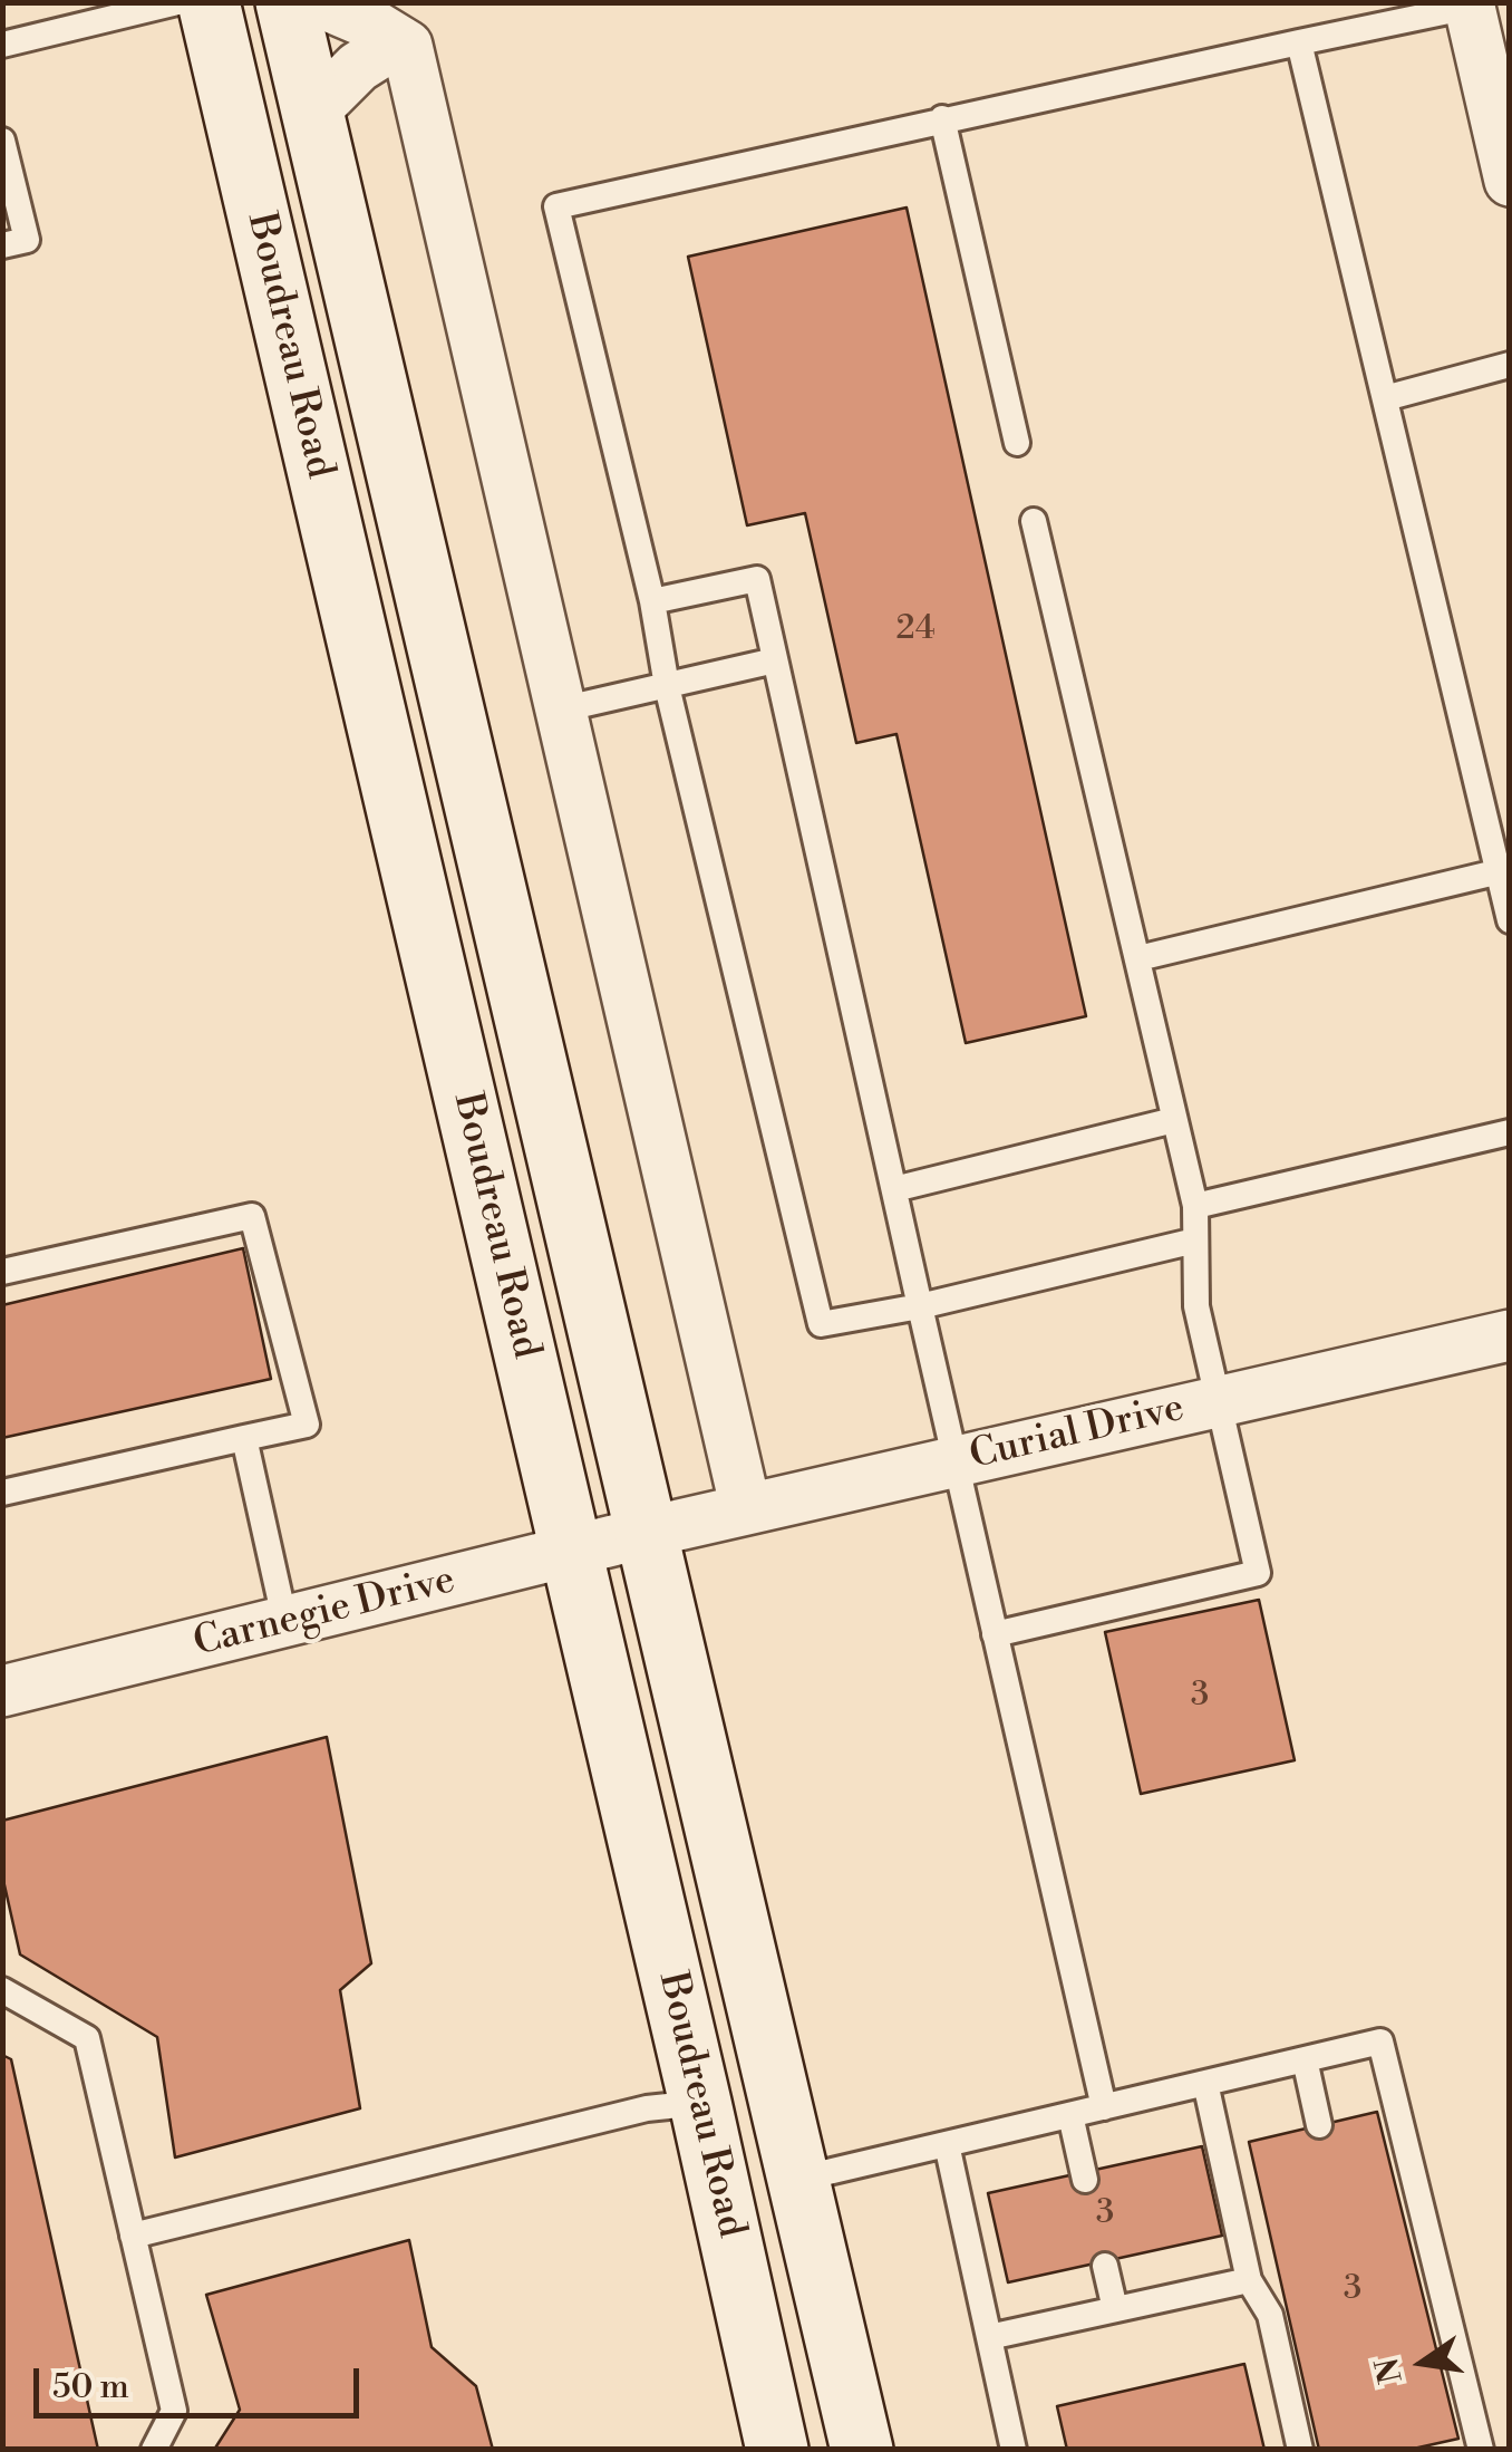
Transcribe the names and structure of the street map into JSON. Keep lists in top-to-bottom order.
{
  "streets": {
    "main road": ["Boudreau Road"],
    "street": ["Curial Drive", "Carnegie Drive"]
  },
  "crossings": [
    ["Boudreau Road", "Curial Drive"],
    ["Boudreau Road", "Carnegie Drive"],
    ["Curial Drive", "Carnegie Drive"]
  ],
  "house_numbers": [
    "24",
    "3",
    "3",
    "3"
  ],
  "scale_bar": "50 m",
  "north": "left"
}
